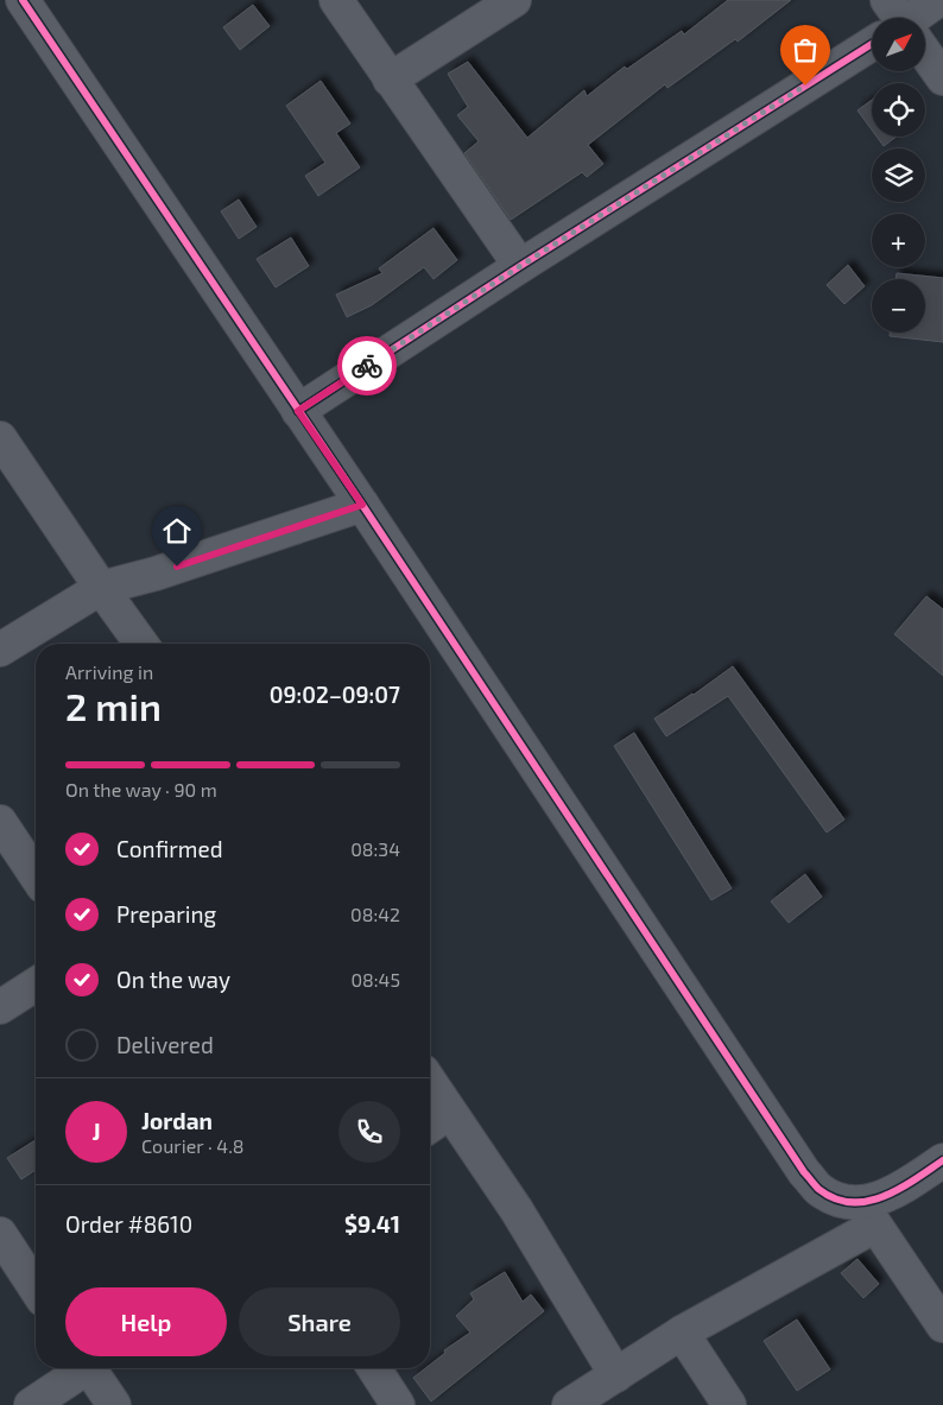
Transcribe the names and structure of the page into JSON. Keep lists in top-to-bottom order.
{
  "north": "top right",
  "page": {
    "map_buttons": ["+", "−"],
    "heading": ["2 min", "Arriving in", "09:02–09:07"],
    "panel": [
      "Jordan",
      "Courier · 4.8",
      "Order #8610",
      "$9.41"
    ],
    "bar": "On the way · 90 m",
    "list": [
      ["Confirmed", "08:34"],
      ["Preparing", "08:42"],
      ["On the way", "08:45"],
      "Delivered"
    ],
    "round": "J",
    "buttons": ["Help", "Share"]
  }
}
